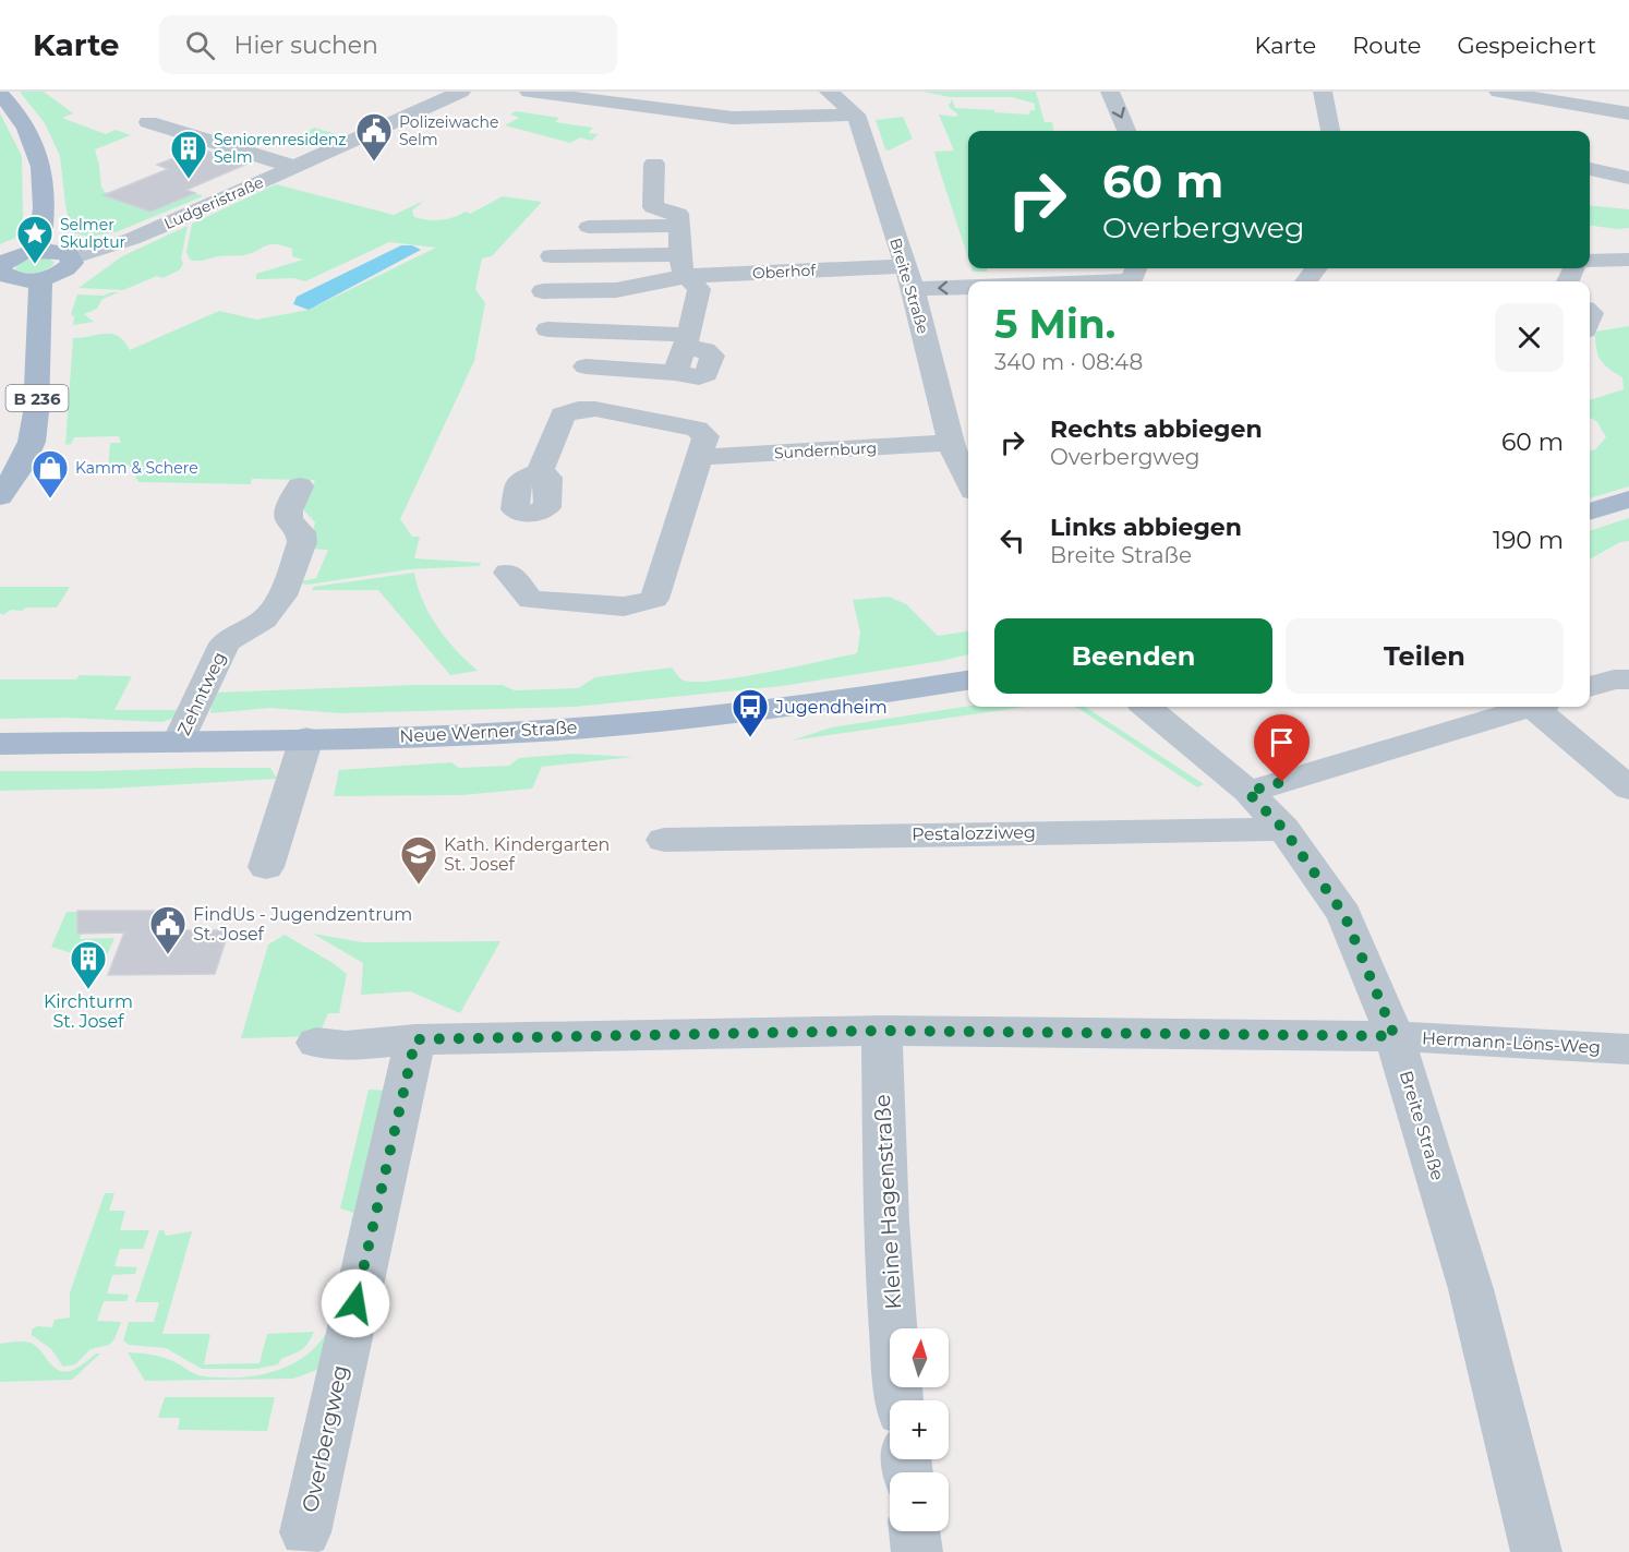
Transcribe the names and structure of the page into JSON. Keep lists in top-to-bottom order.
{
  "streets": {
    "main road": ["B 236", "Neue Werner Straße"],
    "street": [
      "Ludgeristraße",
      "Oberhof",
      "Breite Straße",
      "Sundernburg",
      "Zehntweg",
      "Pestalozziweg",
      "Hermann-Löns-Weg",
      "Kleine Hagenstraße",
      "Overbergweg"
    ]
  },
  "crossings": [
    ["Oberhof", "Breite Straße"],
    ["Breite Straße", "Sundernburg"],
    ["Breite Straße", "Pestalozziweg"],
    ["Breite Straße", "Hermann-Löns-Weg"],
    ["Zehntweg", "Neue Werner Straße"]
  ],
  "places": {
    "public building": ["Polizeiwache Selm", "FindUs - Jugendzentrum St. Josef"],
    "building": ["Seniorenresidenz Selm", "Kirchturm St. Josef"],
    "place": ["Selmer Skulptur"],
    "shop": ["Kamm & Schere"],
    "bus stop": ["Jugendheim"],
    "school or university": ["Kath. Kindergarten St. Josef"]
  },
  "north": "top",
  "page": {
    "header": "Karte",
    "search": "Hier suchen",
    "nav": ["Karte", "Route", "Gespeichert"],
    "turn": ["60 m", "Overbergweg"],
    "heading": ["5 Min.", "340 m · 08:48"],
    "list": [
      {
        "name": "Rechts abbiegen",
        "note": "Overbergweg",
        "value": "60 m"
      },
      {
        "name": "Links abbiegen",
        "note": "Breite Straße",
        "value": "190 m"
      }
    ],
    "buttons": ["Beenden", "Teilen"],
    "map_buttons": ["+", "−"]
  }
}
